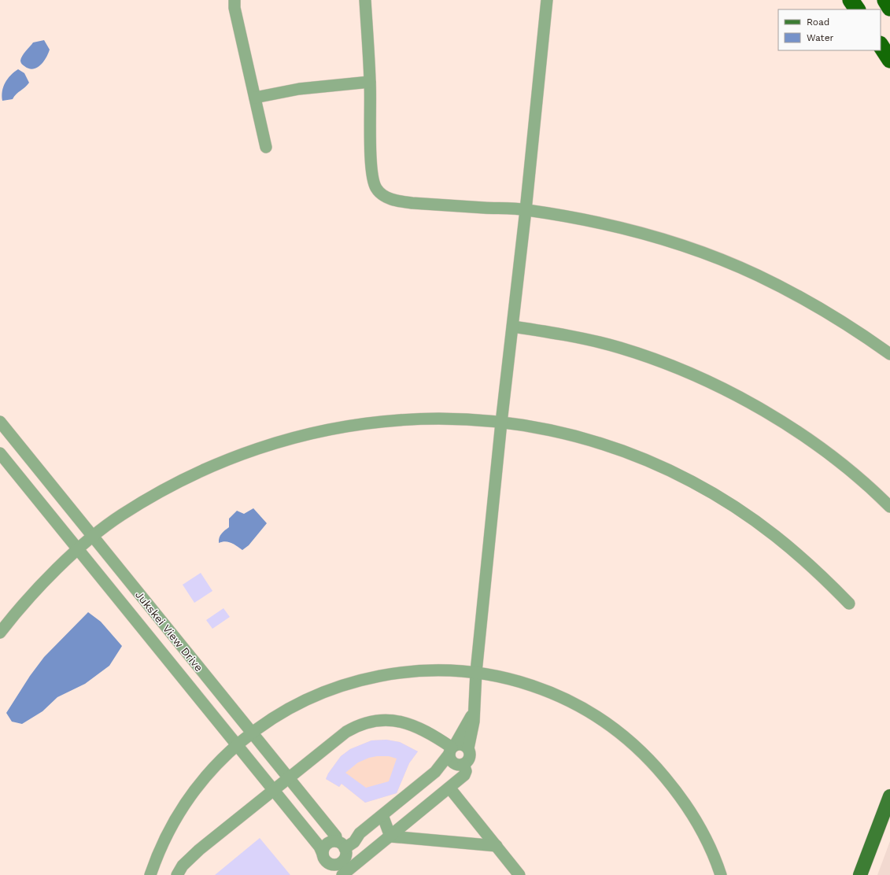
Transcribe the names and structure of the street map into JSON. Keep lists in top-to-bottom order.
{
  "streets": {
    "street": ["Jukskei View Drive"]
  },
  "legend": ["Road", "Water"]
}
